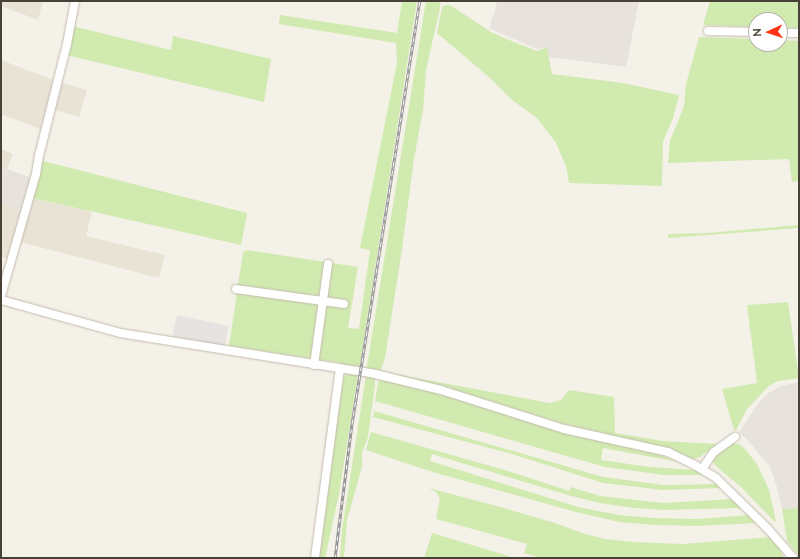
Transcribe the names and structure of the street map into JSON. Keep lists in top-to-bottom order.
{
  "north": "left"
}
